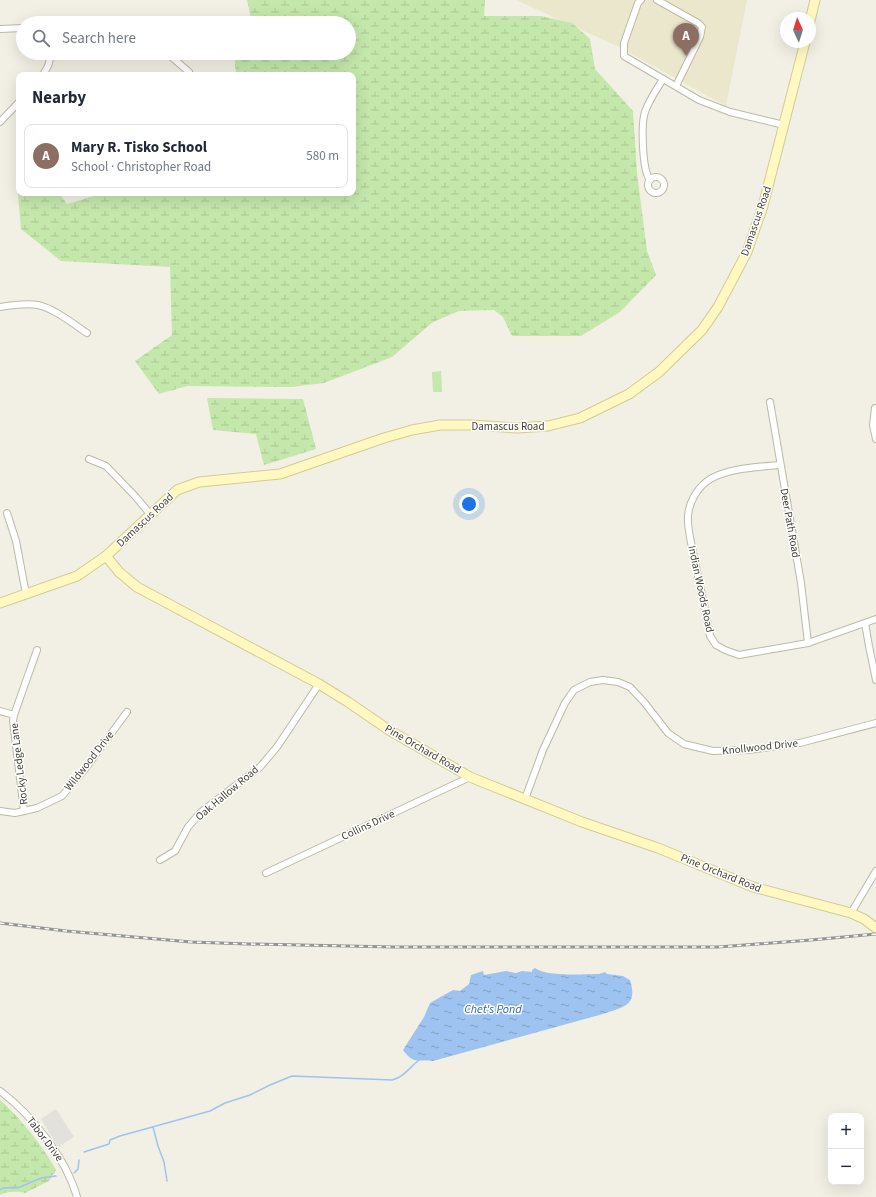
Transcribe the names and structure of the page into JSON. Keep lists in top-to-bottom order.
{
  "streets": {
    "street": [
      "Damascus Road",
      "Deer Path Road",
      "Indian Woods Road",
      "Knollwood Drive",
      "Pine Orchard Road",
      "Wildwood Drive",
      "Rocky Ledge Lane",
      "Oak Hallow Road",
      "Collins Drive",
      "Tabor Drive"
    ]
  },
  "crossings": [
    ["Damascus Road", "Pine Orchard Road"],
    ["Deer Path Road", "Indian Woods Road"],
    ["Knollwood Drive", "Pine Orchard Road"],
    ["Pine Orchard Road", "Oak Hallow Road"],
    ["Pine Orchard Road", "Collins Drive"],
    ["Wildwood Drive", "Rocky Ledge Lane"]
  ],
  "water": ["Chet's Pond"],
  "north": "top",
  "page": {
    "search": "Search here",
    "pins": "A",
    "heading": "Nearby",
    "list": [
      {
        "mark": "A",
        "name": "Mary R. Tisko School",
        "note": "School · Christopher Road",
        "value": "580 m"
      }
    ],
    "map_buttons": ["+", "−"]
  }
}
